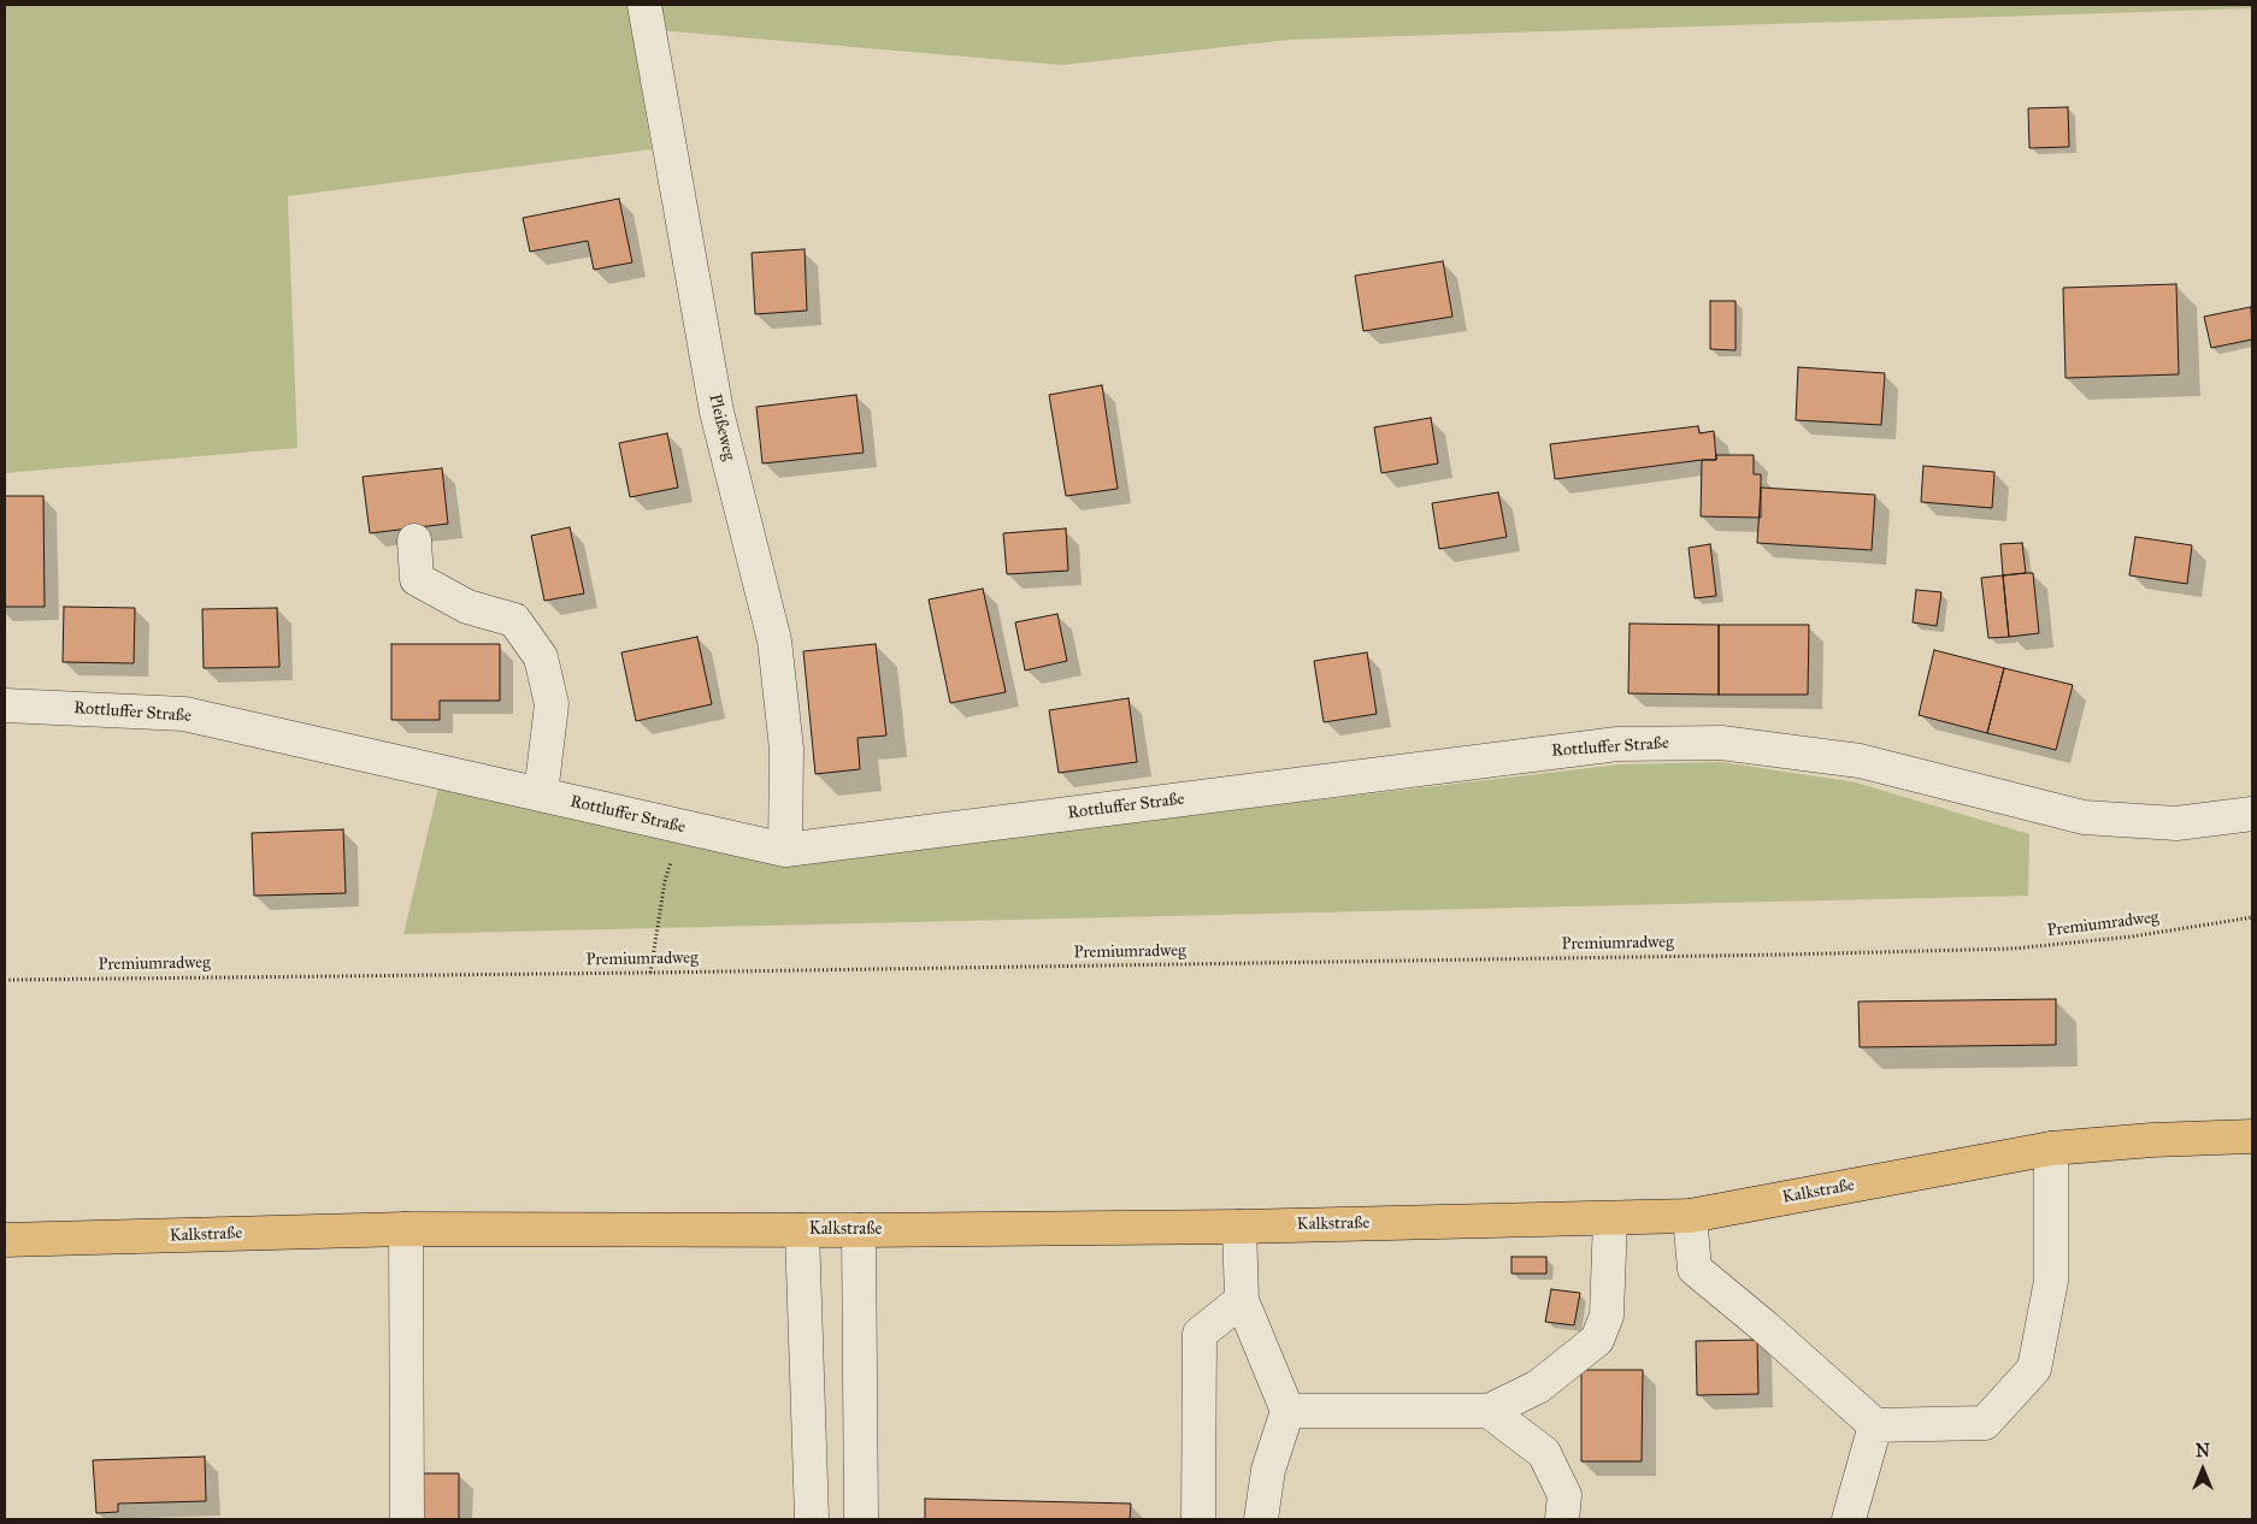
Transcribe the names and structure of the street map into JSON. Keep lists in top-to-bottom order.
{
  "streets": {
    "main road": ["Kalkstraße"],
    "street": ["Pleißeweg", "Rottluffer Straße"],
    "path": ["Premiumradweg"]
  },
  "crossings": [
    ["Pleißeweg", "Rottluffer Straße"]
  ],
  "north": "top"
}
